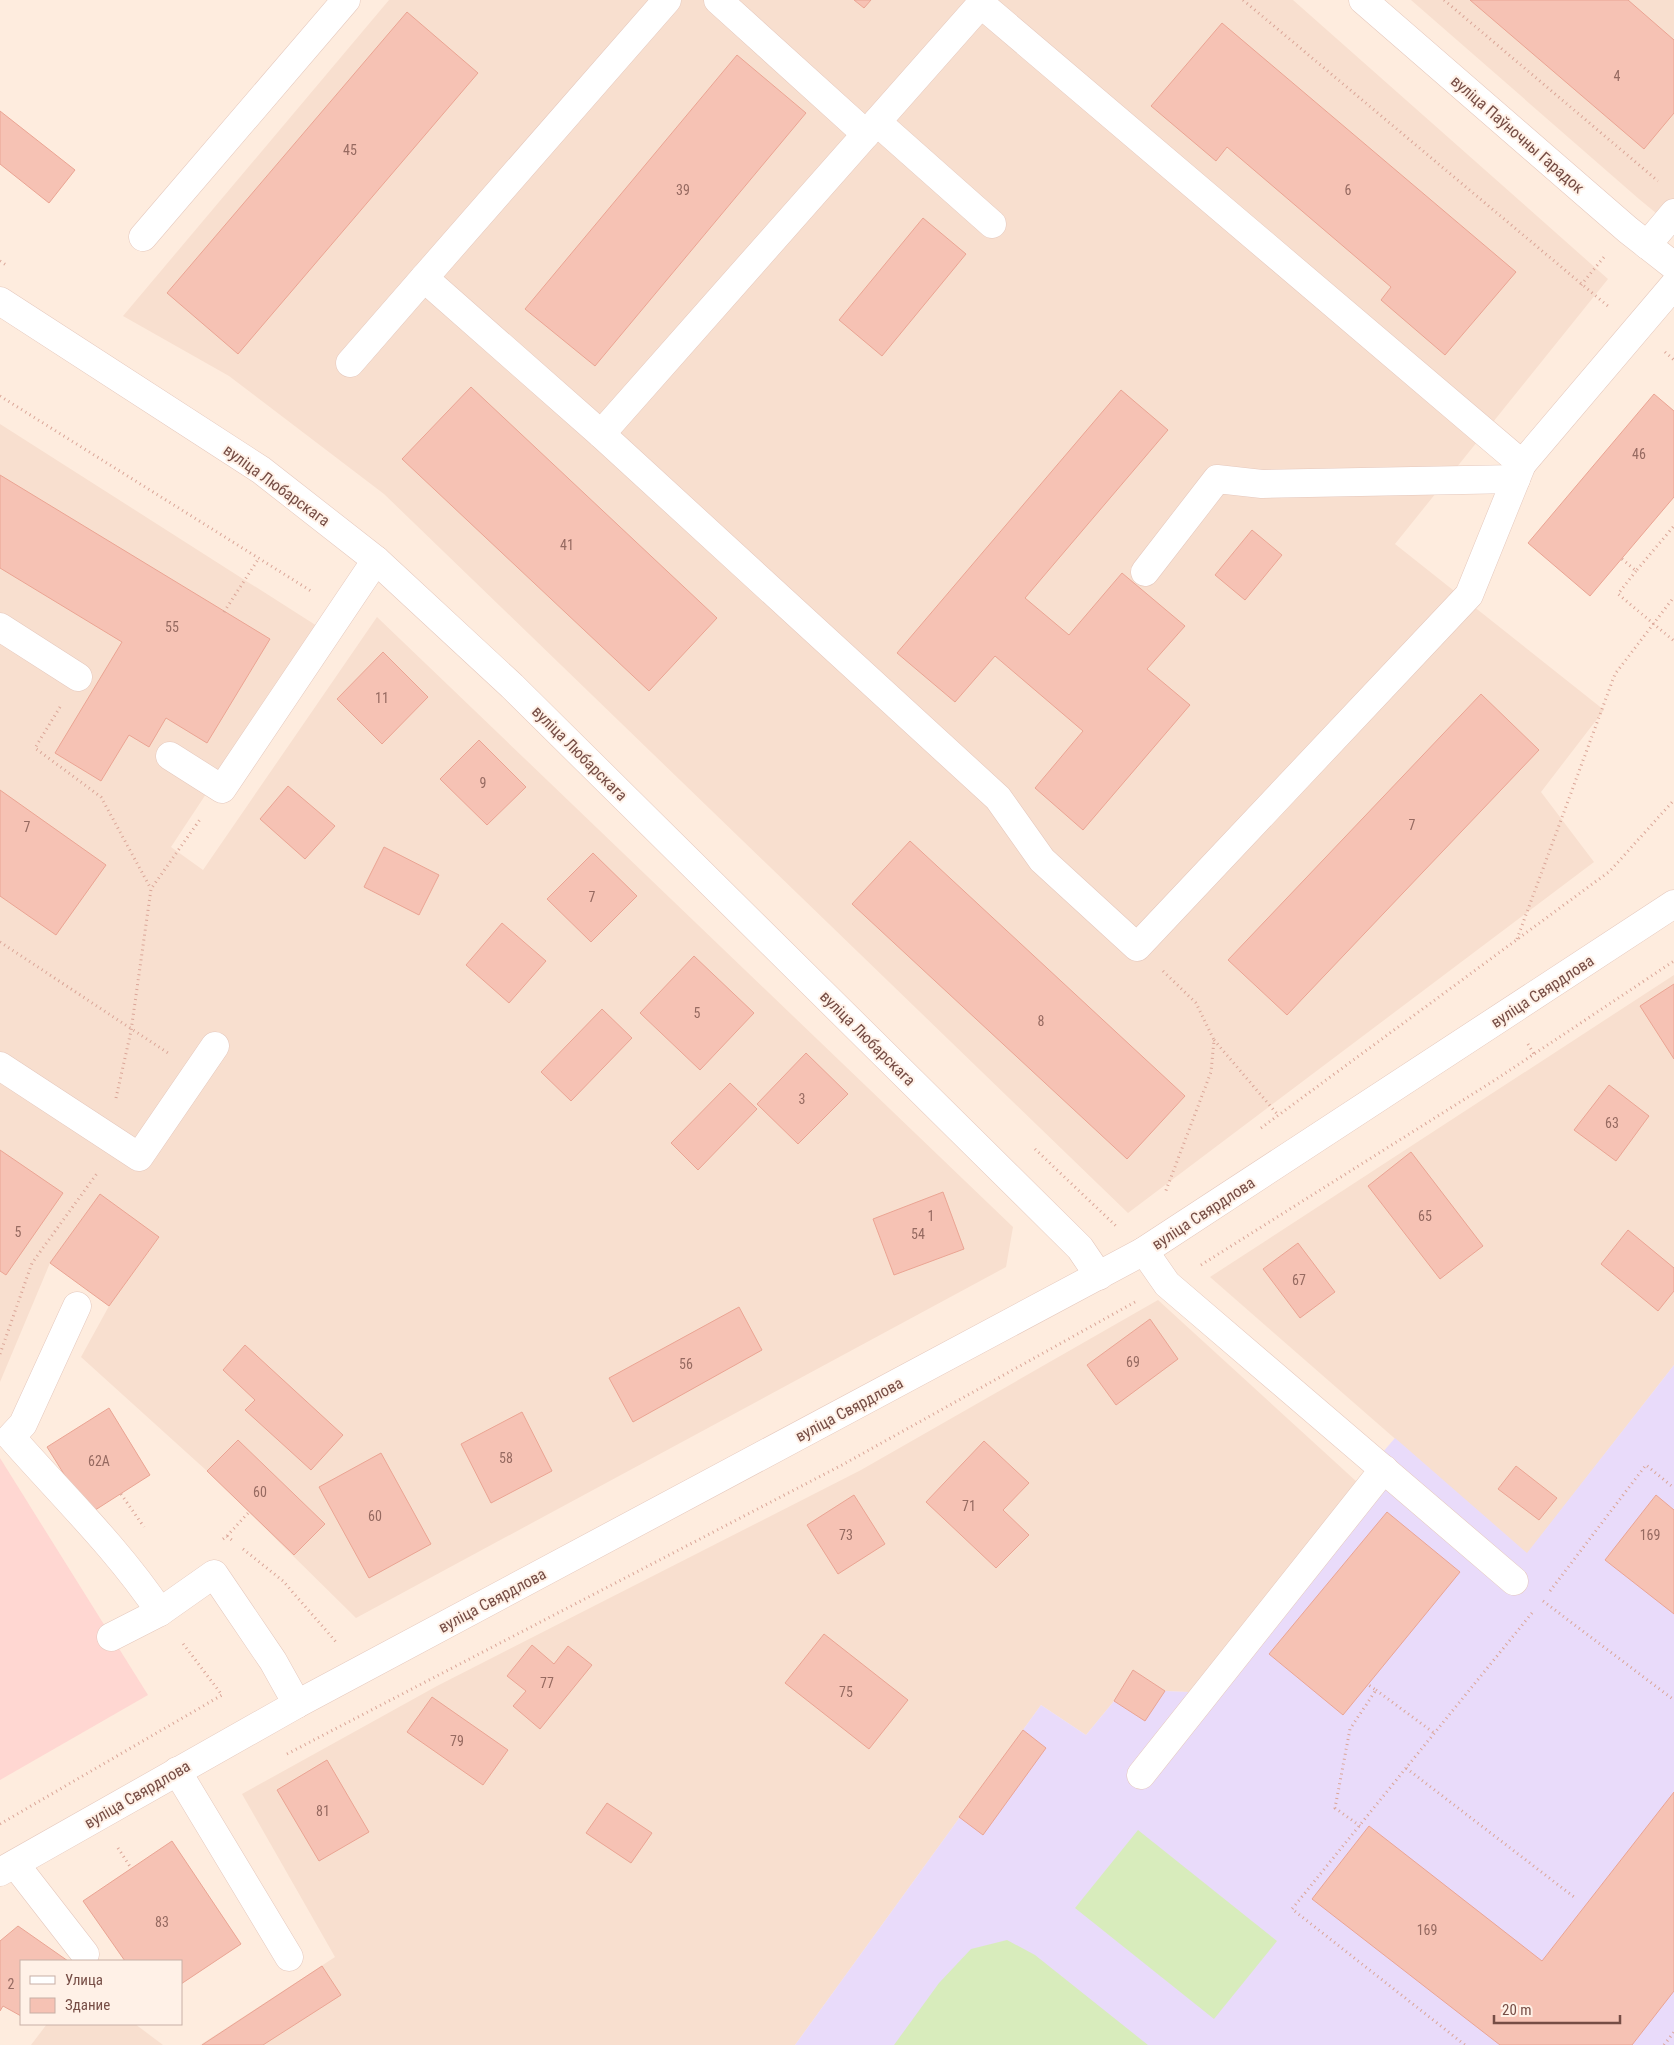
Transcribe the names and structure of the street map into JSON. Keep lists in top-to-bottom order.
{
  "streets": {
    "street": ["вуліца Паўночны Гарадок", "вуліца Любарскага", "вуліца Свярдлова"]
  },
  "crossings": [
    ["вуліца Любарскага", "вуліца Свярдлова"]
  ],
  "house_numbers": [
    "4",
    "45",
    "39",
    "6",
    "46",
    "41",
    "55",
    "11",
    "9",
    "7",
    "7",
    "7",
    "5",
    "8",
    "3",
    "63",
    "1",
    "65",
    "5",
    "54",
    "67",
    "69",
    "56",
    "58",
    "62А",
    "60",
    "71",
    "60",
    "73",
    "169",
    "77",
    "75",
    "79",
    "81",
    "83",
    "169",
    "2"
  ],
  "legend": ["Улица", "Здание"],
  "scale_bar": "20 m"
}
